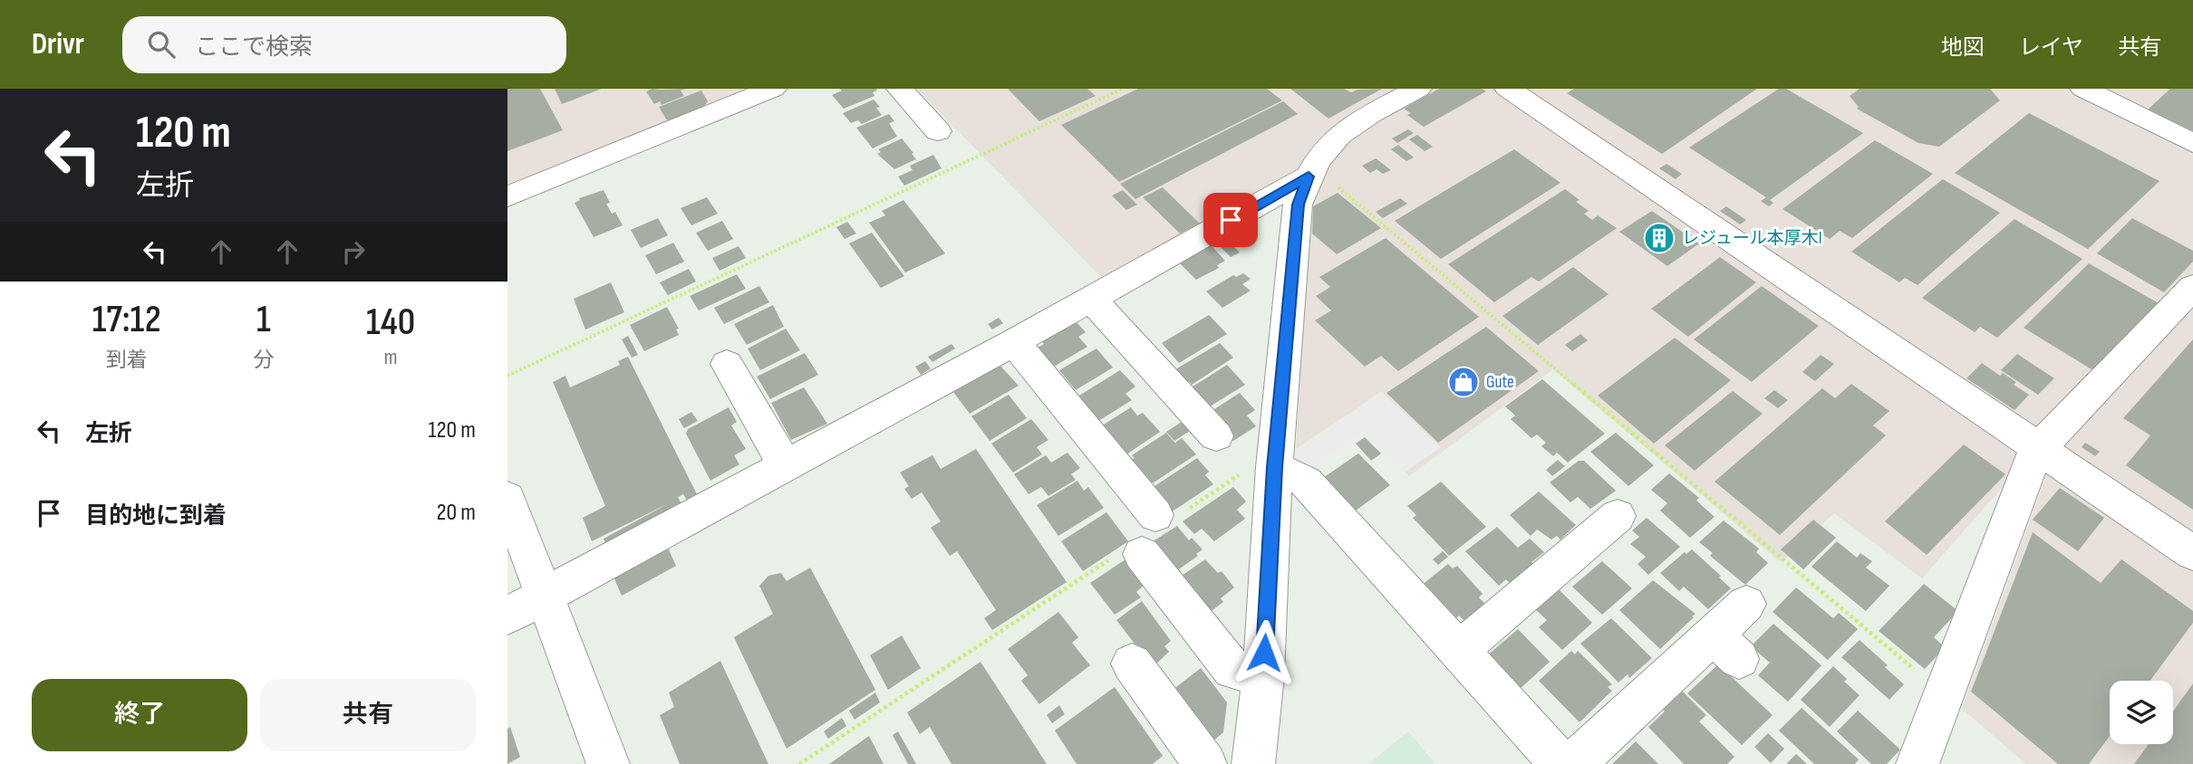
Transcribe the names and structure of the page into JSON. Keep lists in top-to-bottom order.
{
  "places": {
    "building": ["レジュール本厚木I"],
    "shop": ["Gute"]
  },
  "page": {
    "header": "Drivr",
    "search": "ここで検索",
    "nav": ["地図", "レイヤ", "共有"],
    "turn": ["120 m", "左折"],
    "eta": [
      "17:12",
      "到着",
      "1",
      "分",
      "140",
      "m"
    ],
    "list": [
      {
        "name": "左折",
        "value": "120 m"
      },
      {
        "name": "目的地に到着",
        "value": "20 m"
      }
    ],
    "buttons": ["終了", "共有"]
  }
}
